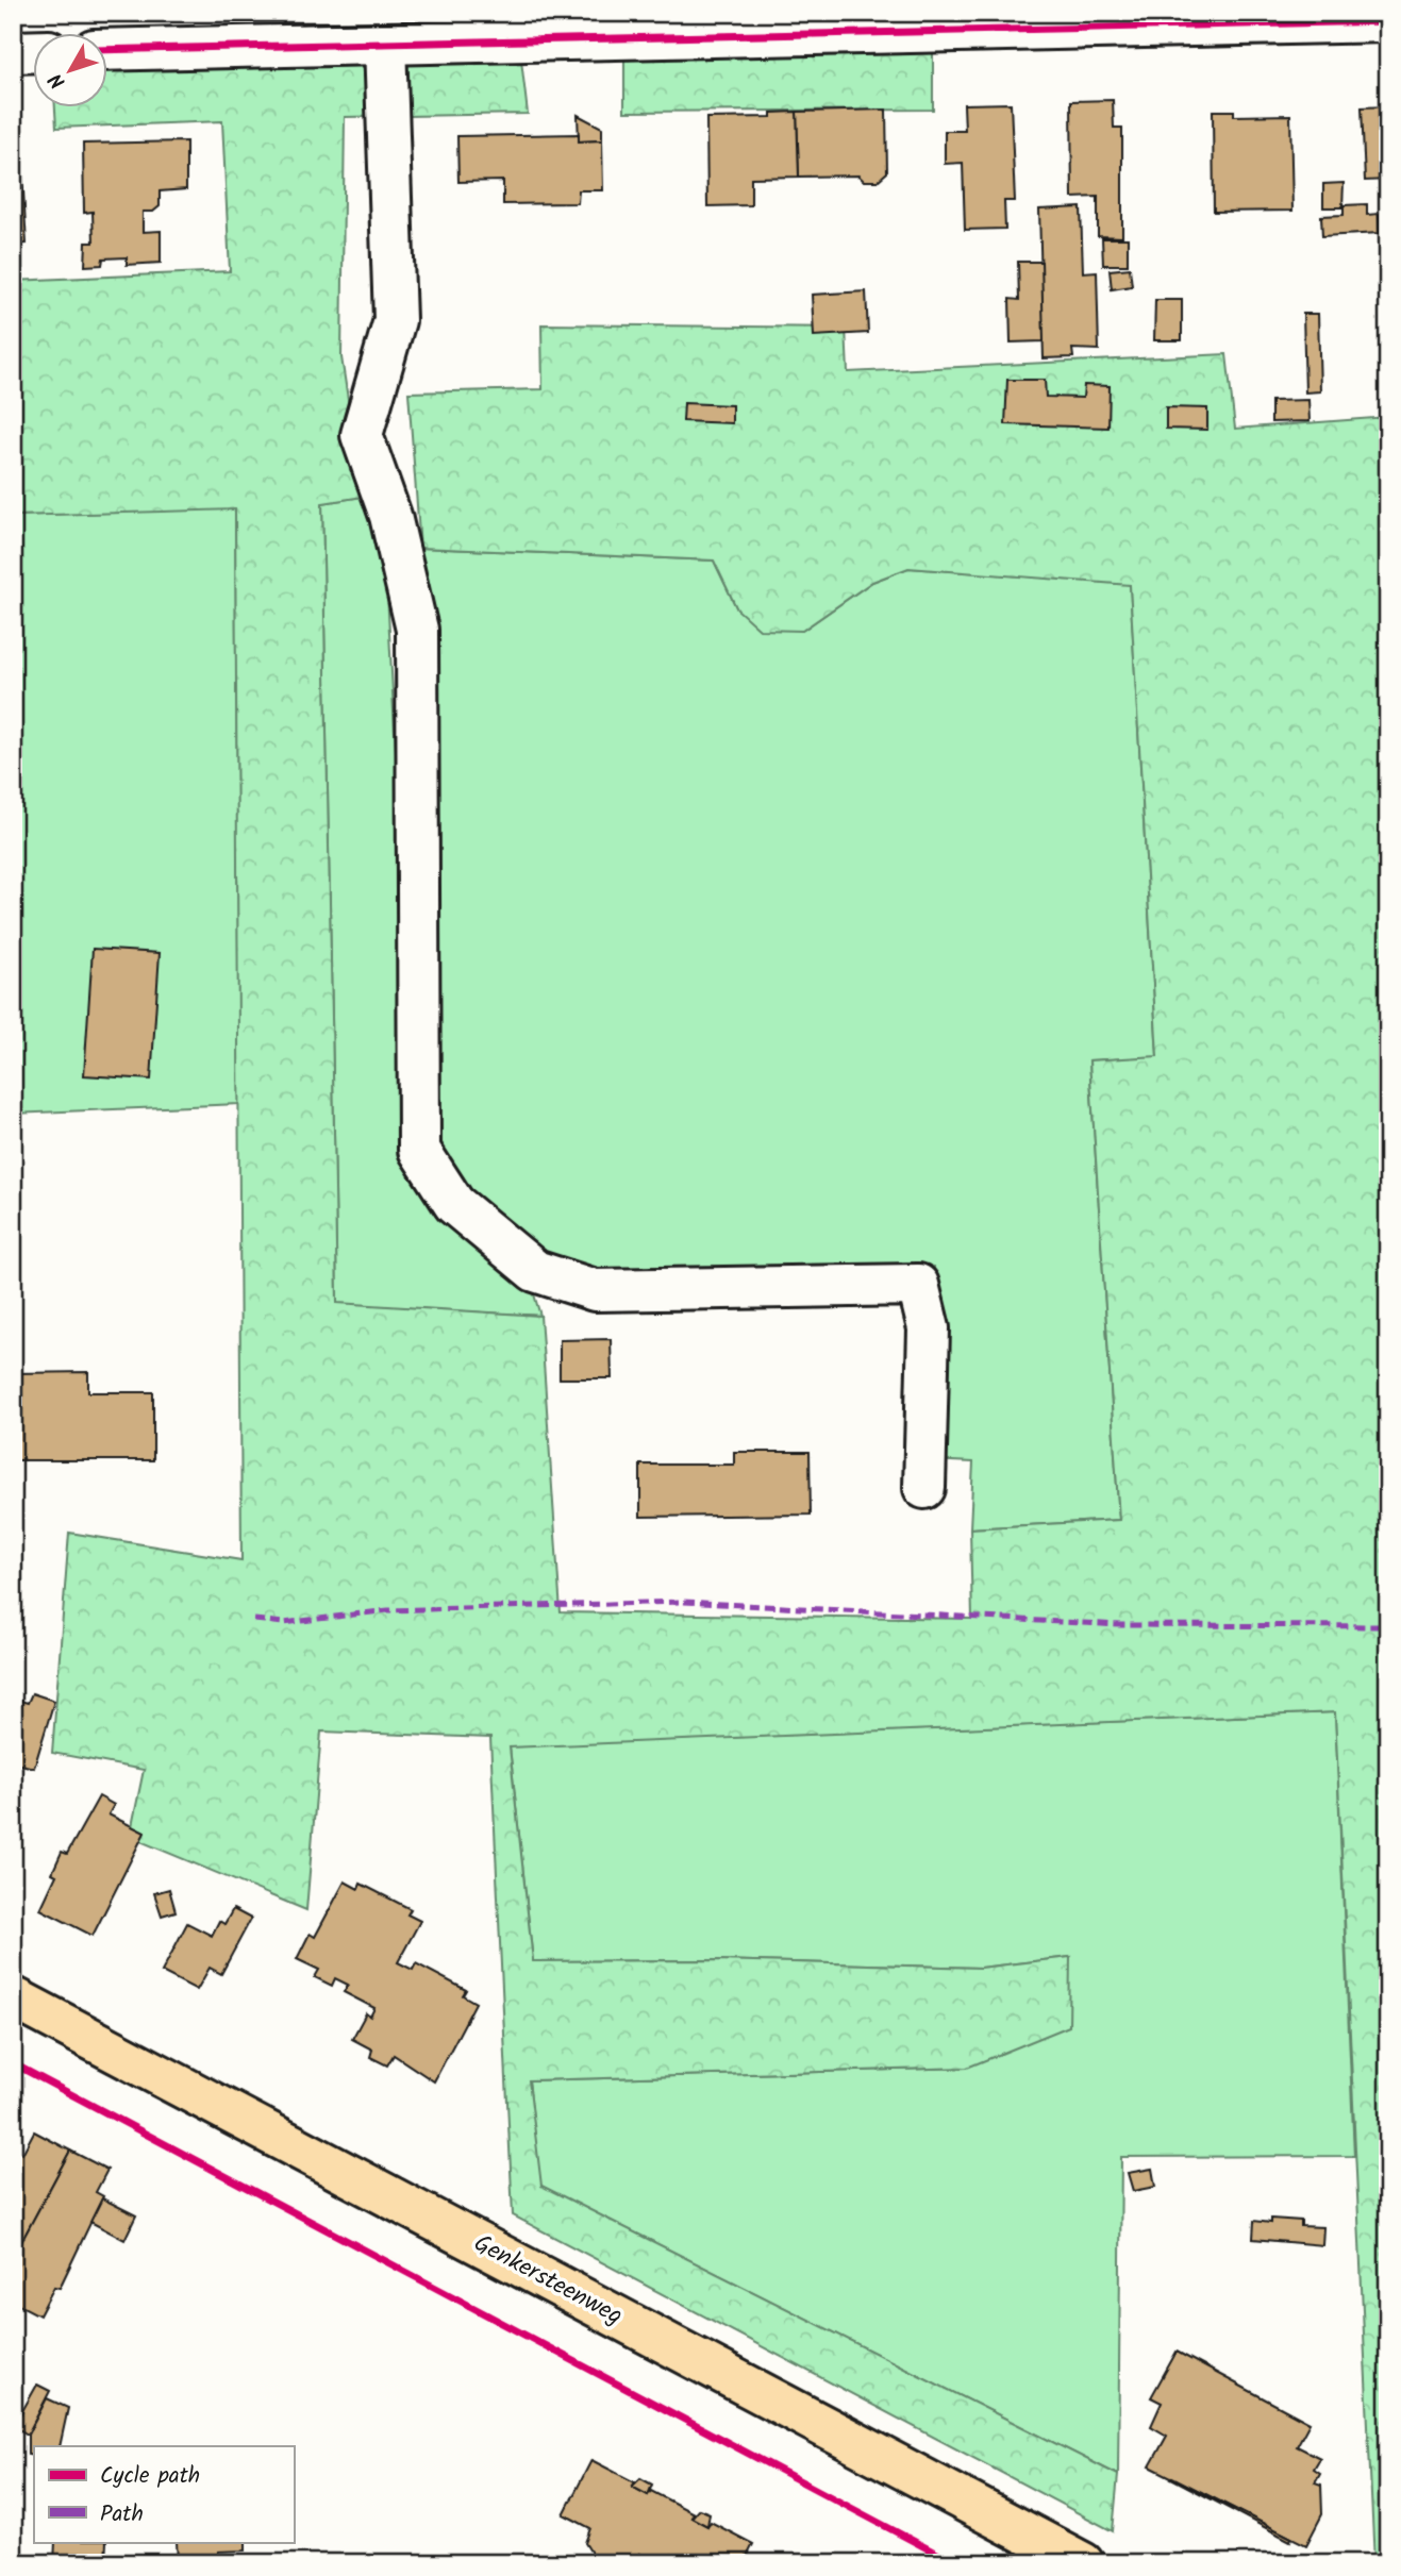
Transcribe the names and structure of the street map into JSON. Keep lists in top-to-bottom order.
{
  "streets": {
    "main road": ["Genkersteenweg"]
  },
  "legend": ["Cycle path", "Path"],
  "north": "bottom left"
}
